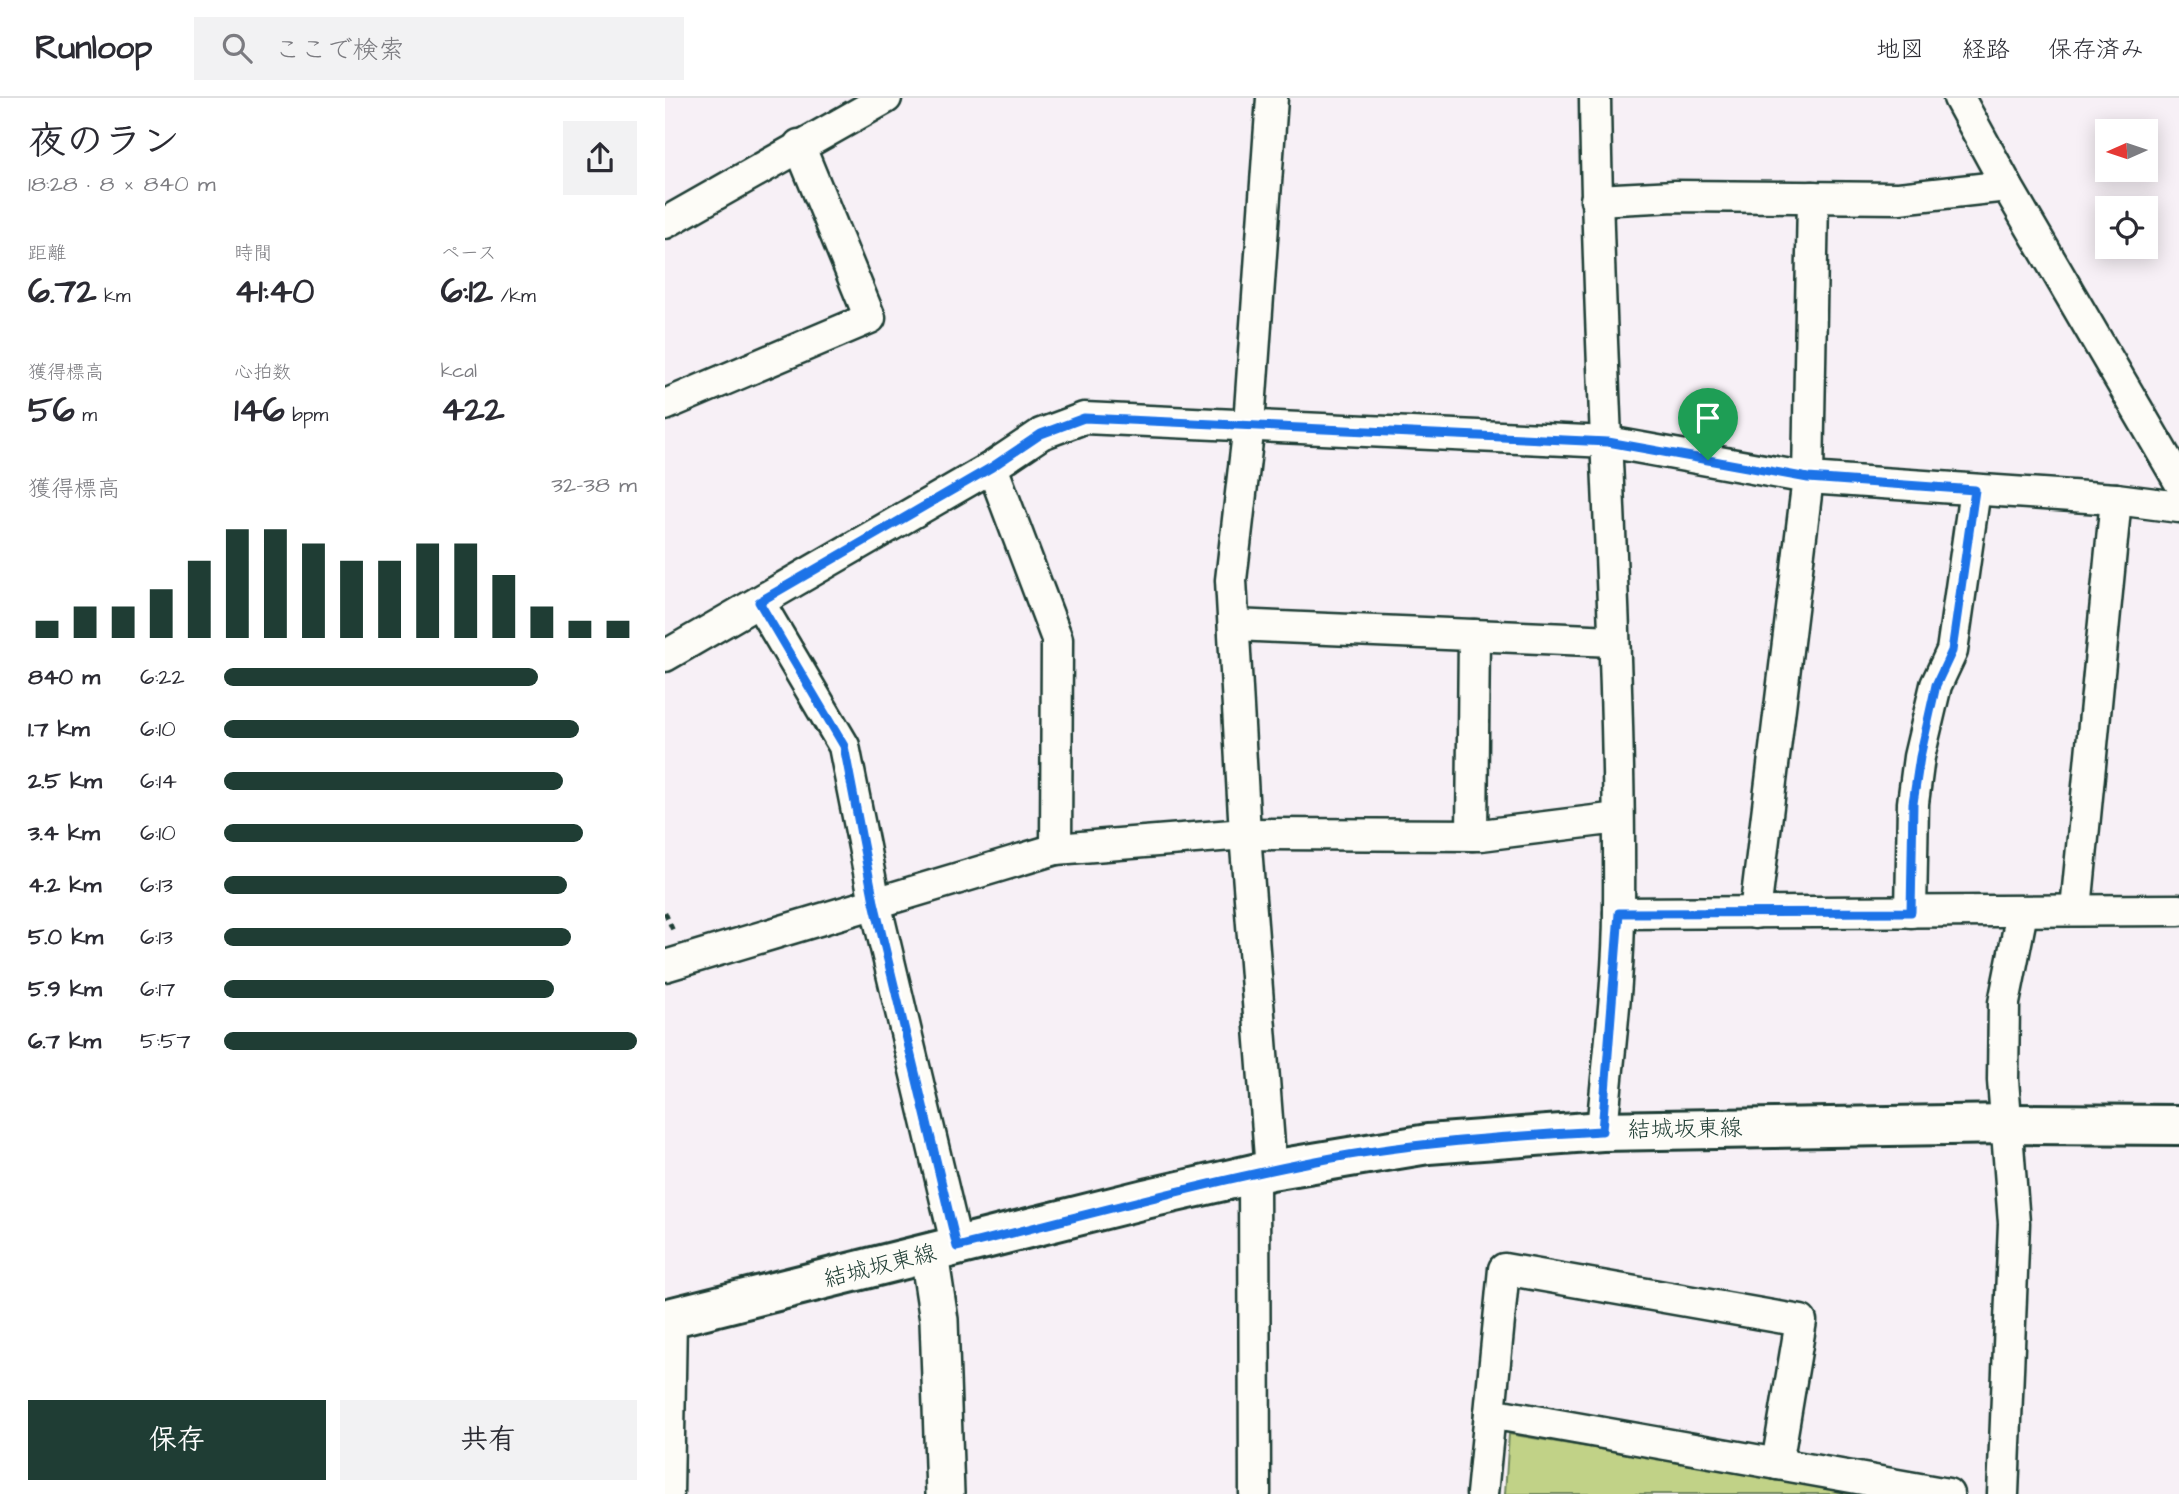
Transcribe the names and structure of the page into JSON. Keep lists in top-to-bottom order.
{
  "streets": {
    "main road": ["結城坂東線"]
  },
  "north": "left",
  "page": {
    "header": "Runloop",
    "search": "ここで検索",
    "nav": ["地図", "経路", "保存済み"],
    "heading": ["夜のラン", "18:28 · 8 × 840 m"],
    "stats": [
      ["距離", "6.72 km"],
      ["時間", "41:40"],
      ["ペース", "6:12 /km"],
      ["獲得標高", "56 m"],
      ["心拍数", "146 bpm"],
      ["kcal", "422"]
    ],
    "chart": ["獲得標高", "32–38 m"],
    "list": [
      {
        "name": "840 m",
        "note": "6:22"
      },
      {
        "name": "1.7 km",
        "note": "6:10"
      },
      {
        "name": "2.5 km",
        "note": "6:14"
      },
      {
        "name": "3.4 km",
        "note": "6:10"
      },
      {
        "name": "4.2 km",
        "note": "6:13"
      },
      {
        "name": "5.0 km",
        "note": "6:13"
      },
      {
        "name": "5.9 km",
        "note": "6:17"
      },
      {
        "name": "6.7 km",
        "note": "5:57"
      }
    ],
    "buttons": ["保存", "共有"]
  }
}
